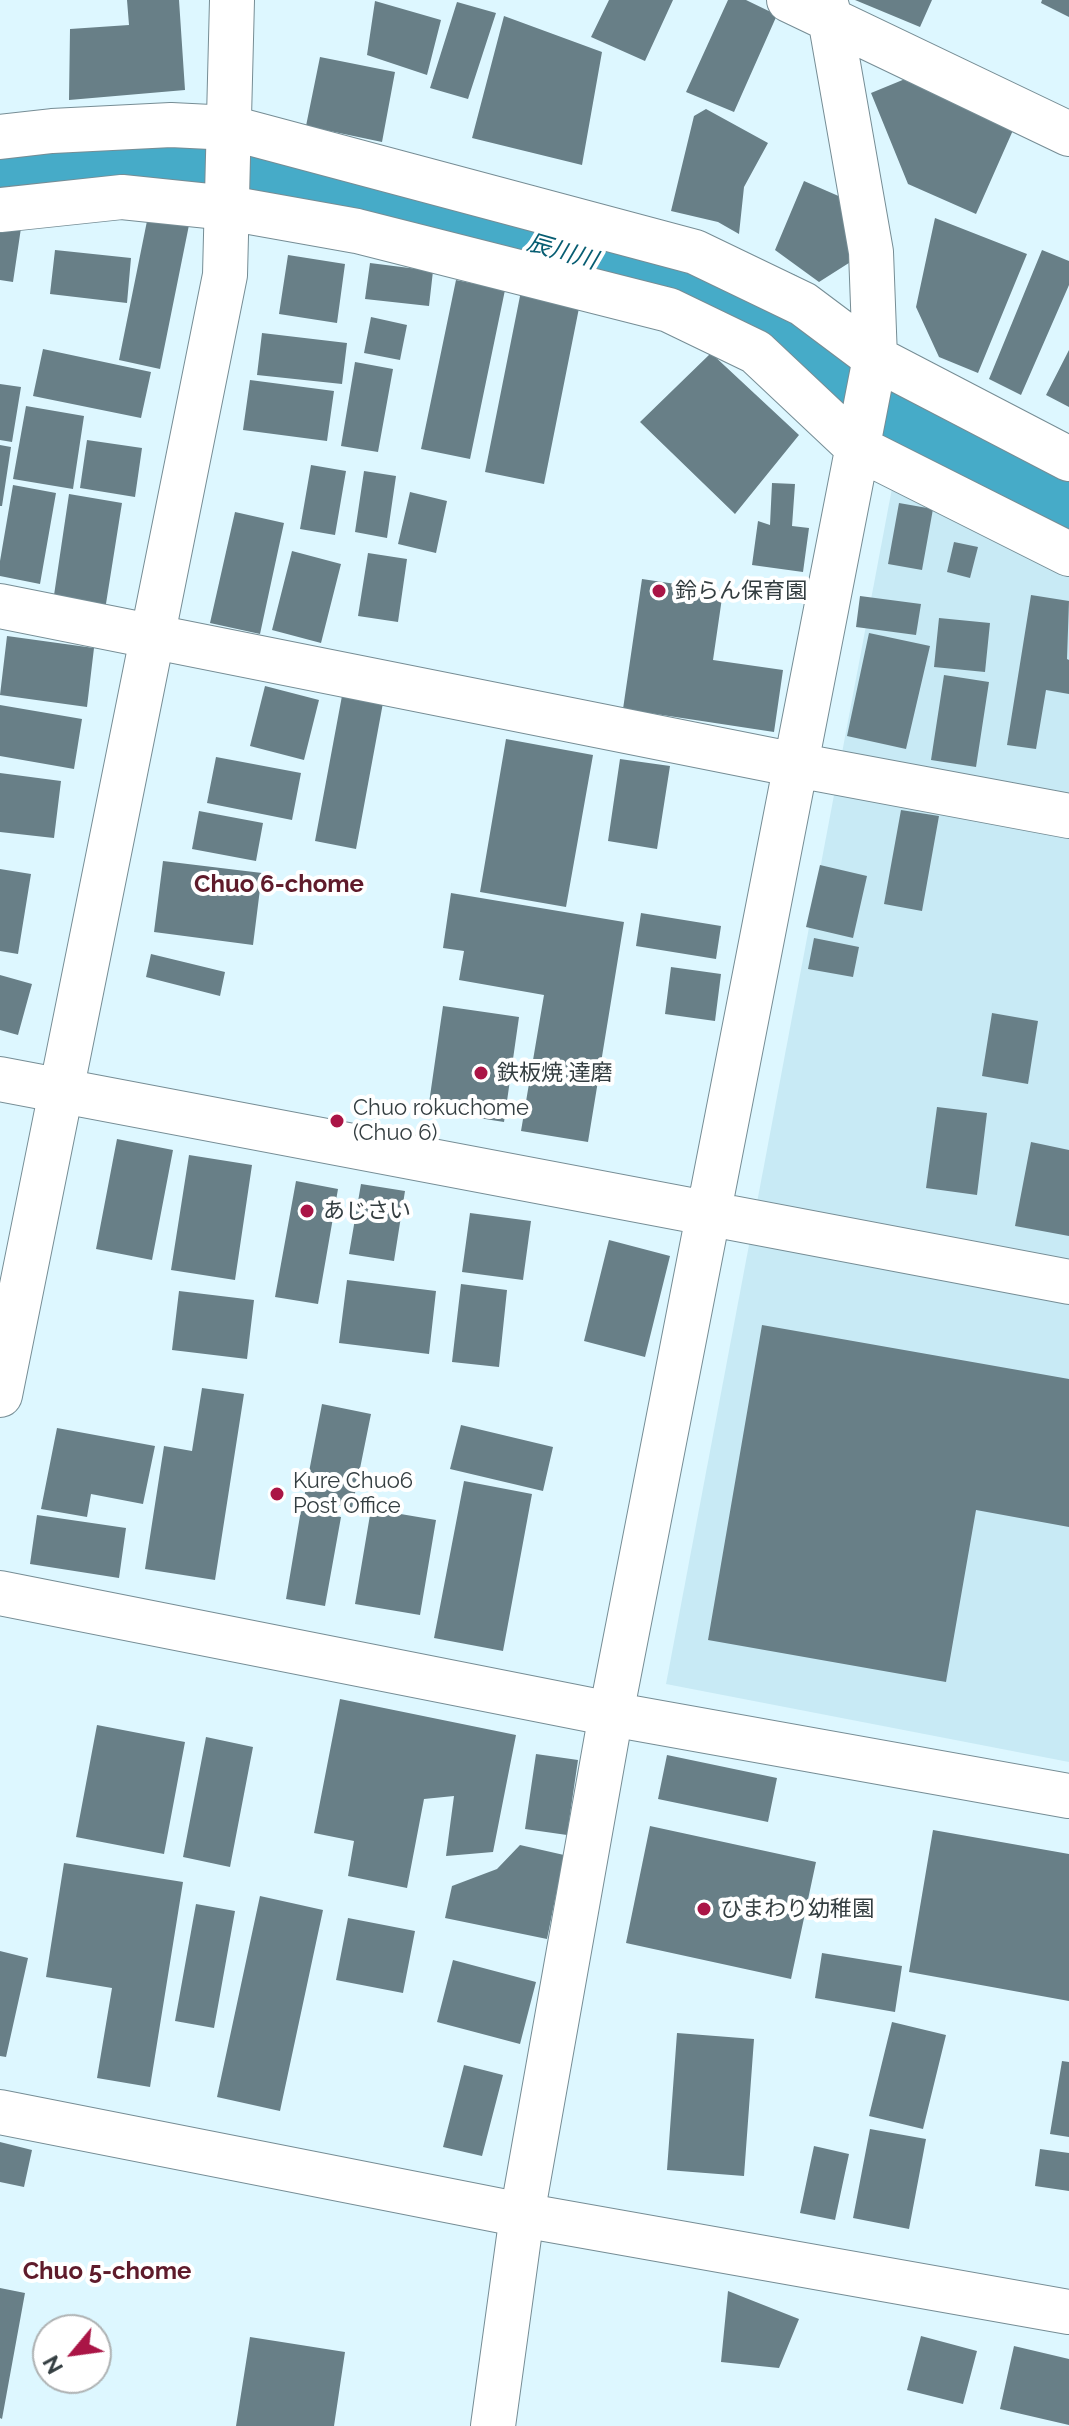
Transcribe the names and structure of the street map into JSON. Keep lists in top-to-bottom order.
{
  "districts": ["Chuo 6-chome", "Chuo 5-chome"],
  "water": ["辰川川"],
  "places": [
    "鈴らん保育園",
    "鉄板焼 達磨",
    "Chuo rokuchome (Chuo 6)",
    "あじさい",
    "Kure Chuo6 Post Office",
    "ひまわり幼稚園"
  ],
  "north": "bottom left"
}
